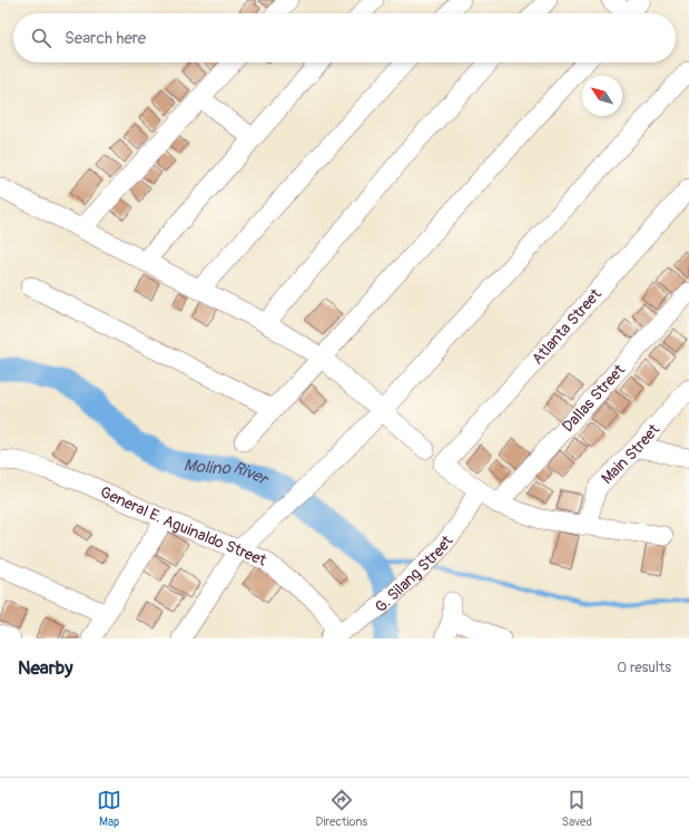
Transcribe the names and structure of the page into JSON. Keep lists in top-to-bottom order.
{
  "streets": {
    "street": [
      "Atlanta Street",
      "Dallas Street",
      "Main Street",
      "General E. Aguinaldo Street",
      "G. Silang Street"
    ]
  },
  "crossings": [
    ["Atlanta Street", "G. Silang Street"],
    ["General E. Aguinaldo Street", "G. Silang Street"]
  ],
  "water": ["Molino River"],
  "north": "top left",
  "page": {
    "search": "Search here",
    "heading": ["Nearby", "0 results"],
    "nav": ["Map", "Directions", "Saved"]
  }
}
